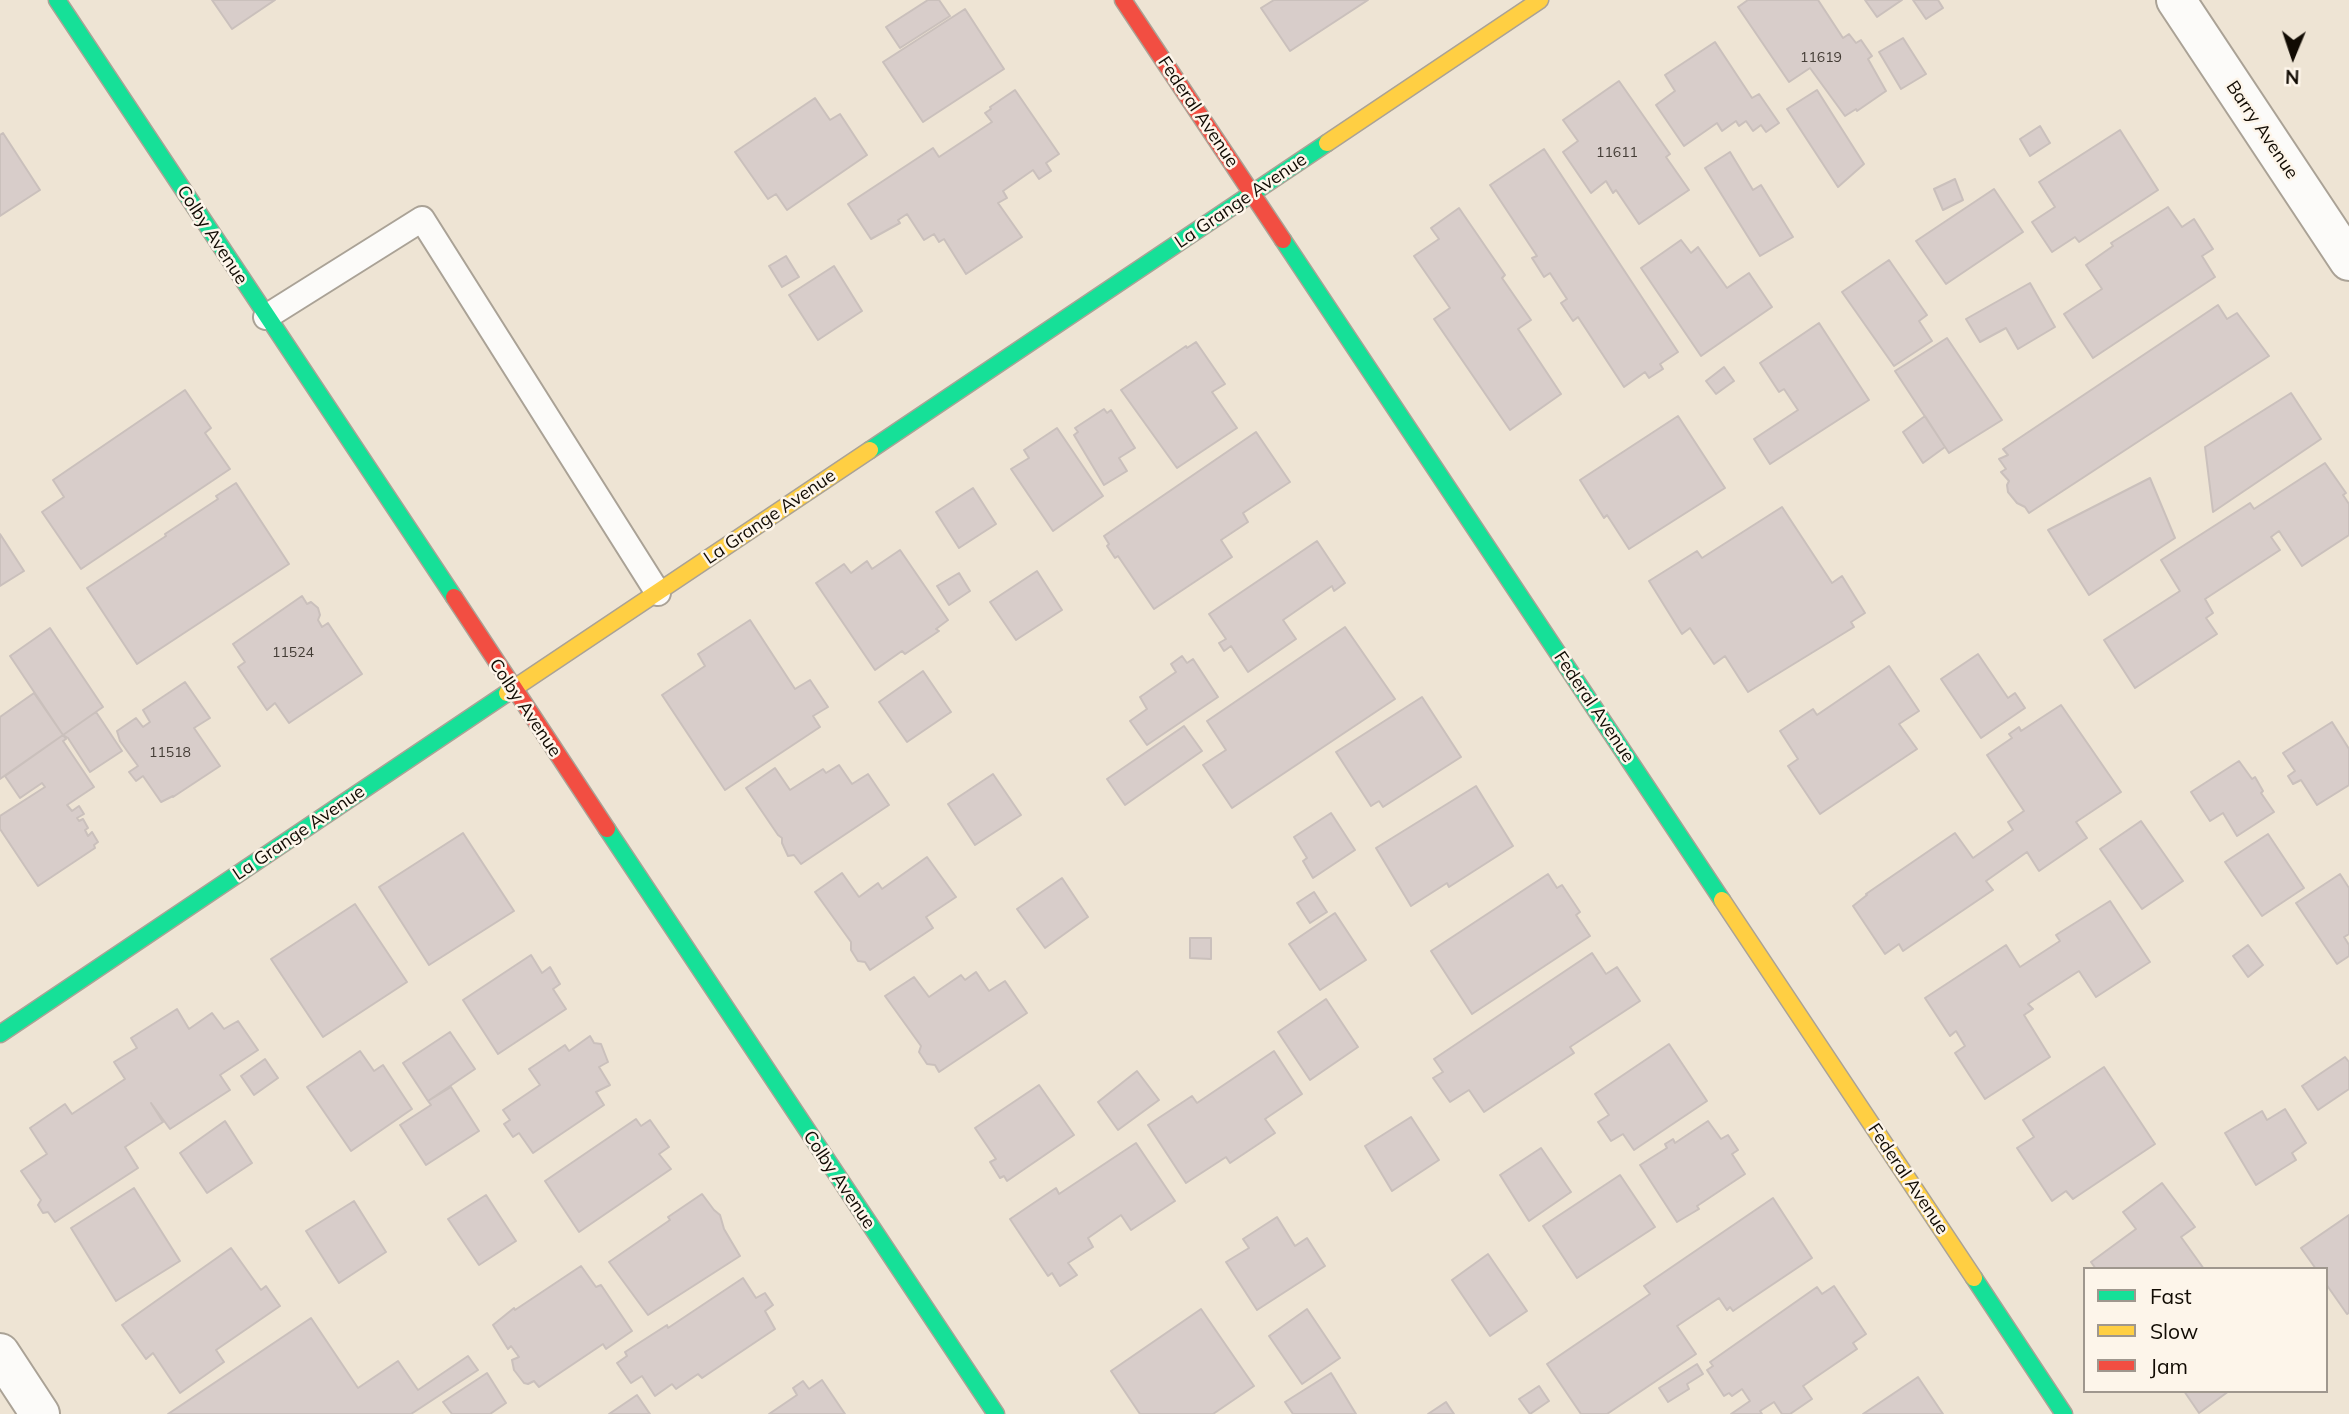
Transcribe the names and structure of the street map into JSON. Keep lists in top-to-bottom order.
{
  "streets": {
    "street": [
      "Federal Avenue",
      "Barry Avenue",
      "La Grange Avenue",
      "Colby Avenue"
    ]
  },
  "crossings": [
    ["Federal Avenue", "La Grange Avenue"],
    ["La Grange Avenue", "Colby Avenue"]
  ],
  "house_numbers": [
    "11619",
    "11611",
    "11524",
    "11518"
  ],
  "legend": ["Fast", "Slow", "Jam"],
  "north": "bottom"
}
